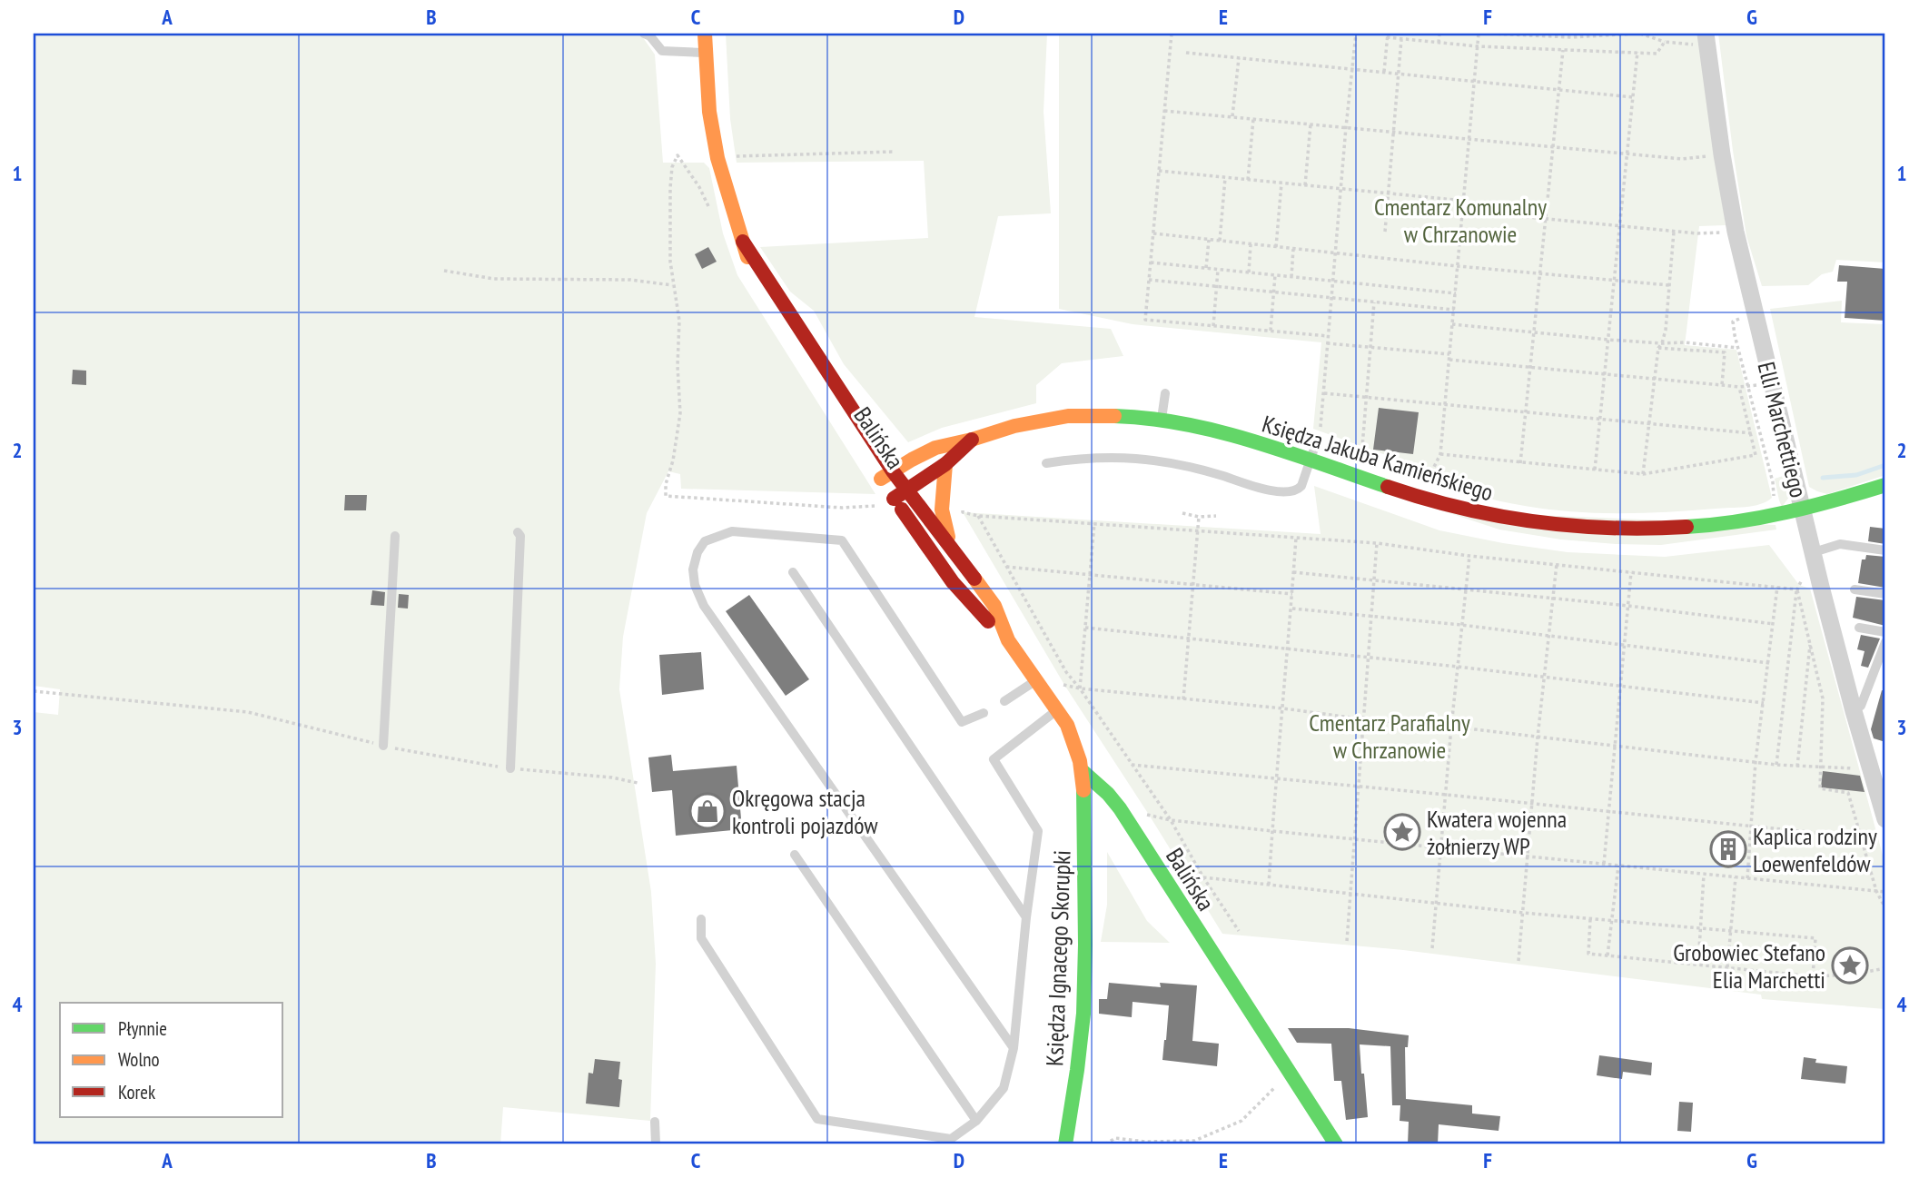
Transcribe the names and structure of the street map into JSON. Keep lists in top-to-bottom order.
{
  "streets": {
    "main road": ["Balińska", "Księdza Jakuba Kamieńskiego", "Księdza Ignacego Skorupki"],
    "street": ["Elli Marchettiego"]
  },
  "crossings": [
    ["Elli Marchettiego", "Księdza Jakuba Kamieńskiego"],
    ["Balińska", "Księdza Jakuba Kamieńskiego"],
    ["Balińska", "Księdza Ignacego Skorupki"]
  ],
  "parks": ["Cmentarz Komunalny w Chrzanowie", "Cmentarz Parafialny w Chrzanowie"],
  "places": {
    "shop": ["Okręgowa stacja kontroli pojazdów"],
    "place": ["Kwatera wojenna żołnierzy WP", "Grobowiec Stefano Elia Marchetti"],
    "building": ["Kaplica rodziny Loewenfeldów"]
  },
  "legend": ["Płynnie", "Wolno", "Korek"],
  "grid": {
    "columns": [
      "A",
      "B",
      "C",
      "D",
      "E",
      "F",
      "G"
    ],
    "rows": [
      "1",
      "2",
      "3",
      "4"
    ]
  }
}
